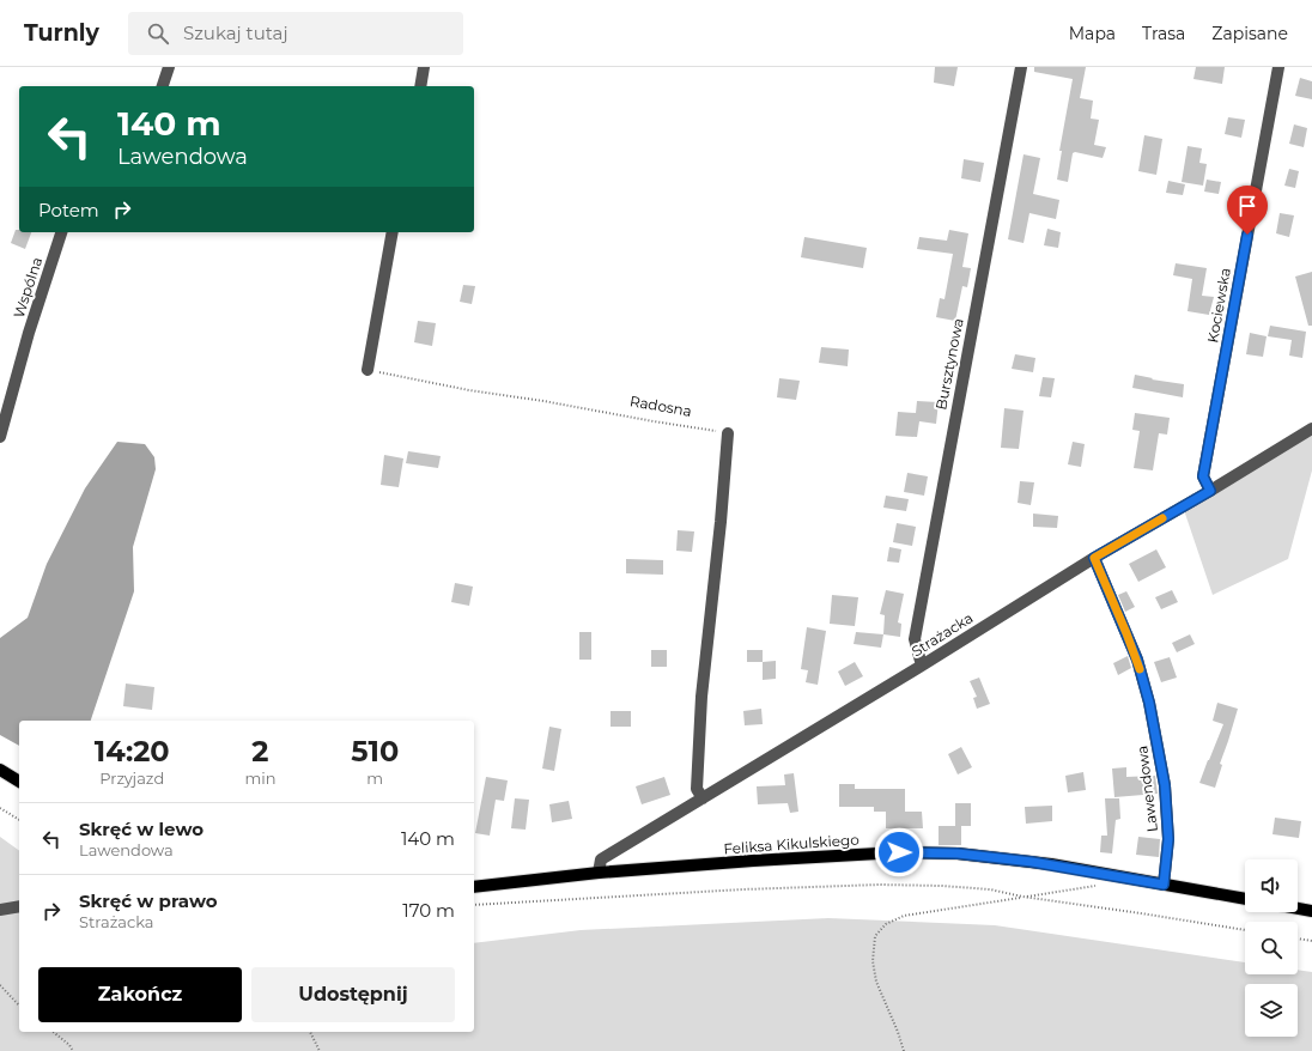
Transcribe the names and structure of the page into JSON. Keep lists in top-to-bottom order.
{
  "streets": {
    "main road": ["Feliksa Kikulskiego"],
    "street": [
      "Wspólna",
      "Kociewska",
      "Bursztynowa",
      "Strażacka",
      "Lawendowa"
    ],
    "path": ["Radosna"]
  },
  "crossings": [
    ["Kociewska", "Strażacka"],
    ["Bursztynowa", "Strażacka"],
    ["Strażacka", "Lawendowa"],
    ["Strażacka", "Feliksa Kikulskiego"],
    ["Lawendowa", "Feliksa Kikulskiego"]
  ],
  "page": {
    "header": "Turnly",
    "search": "Szukaj tutaj",
    "nav": ["Mapa", "Trasa", "Zapisane"],
    "turn": ["140 m", "Lawendowa"],
    "then": "Potem",
    "eta": [
      "14:20",
      "Przyjazd",
      "2",
      "min",
      "510",
      "m"
    ],
    "list": [
      {
        "name": "Skręć w lewo",
        "note": "Lawendowa",
        "value": "140 m"
      },
      {
        "name": "Skręć w prawo",
        "note": "Strażacka",
        "value": "170 m"
      }
    ],
    "buttons": ["Zakończ", "Udostępnij"]
  }
}
